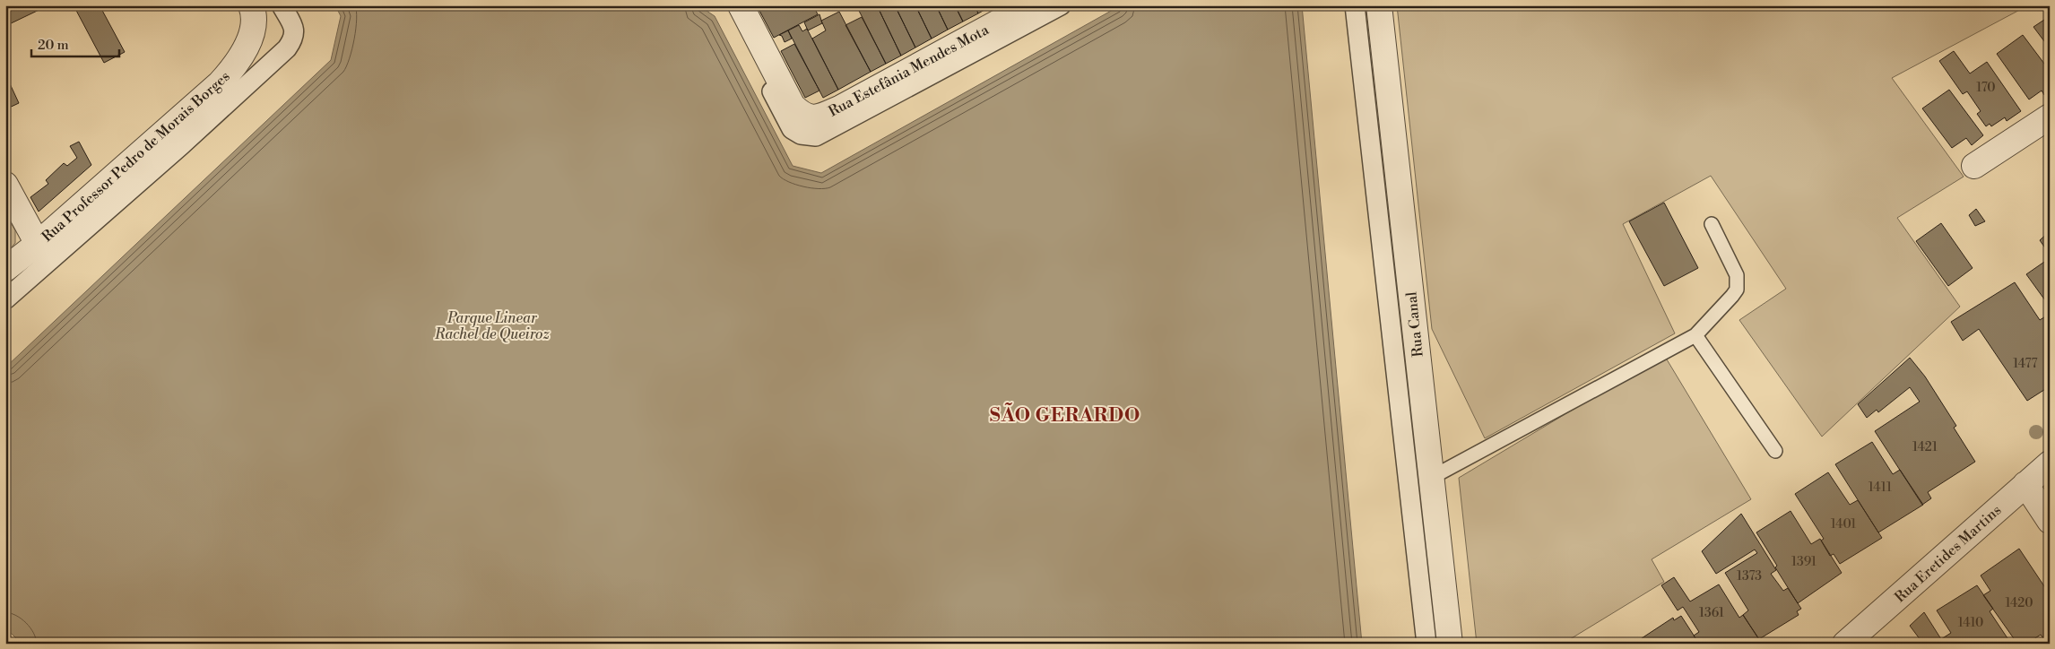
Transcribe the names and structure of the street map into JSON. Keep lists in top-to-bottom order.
{
  "streets": {
    "street": [
      "Rua Estefânia Mendes Mota",
      "Rua Professor Pedro de Morais Borges",
      "Rua Canal",
      "Rua Eretides Martins"
    ]
  },
  "districts": ["SÃO GERARDO"],
  "parks": ["Parque Linear Rachel de Queiroz"],
  "house_numbers": [
    "170",
    "1477",
    "1421",
    "1411",
    "1401",
    "1391",
    "1373",
    "1420",
    "1361",
    "1410"
  ],
  "scale_bar": "20 m"
}
